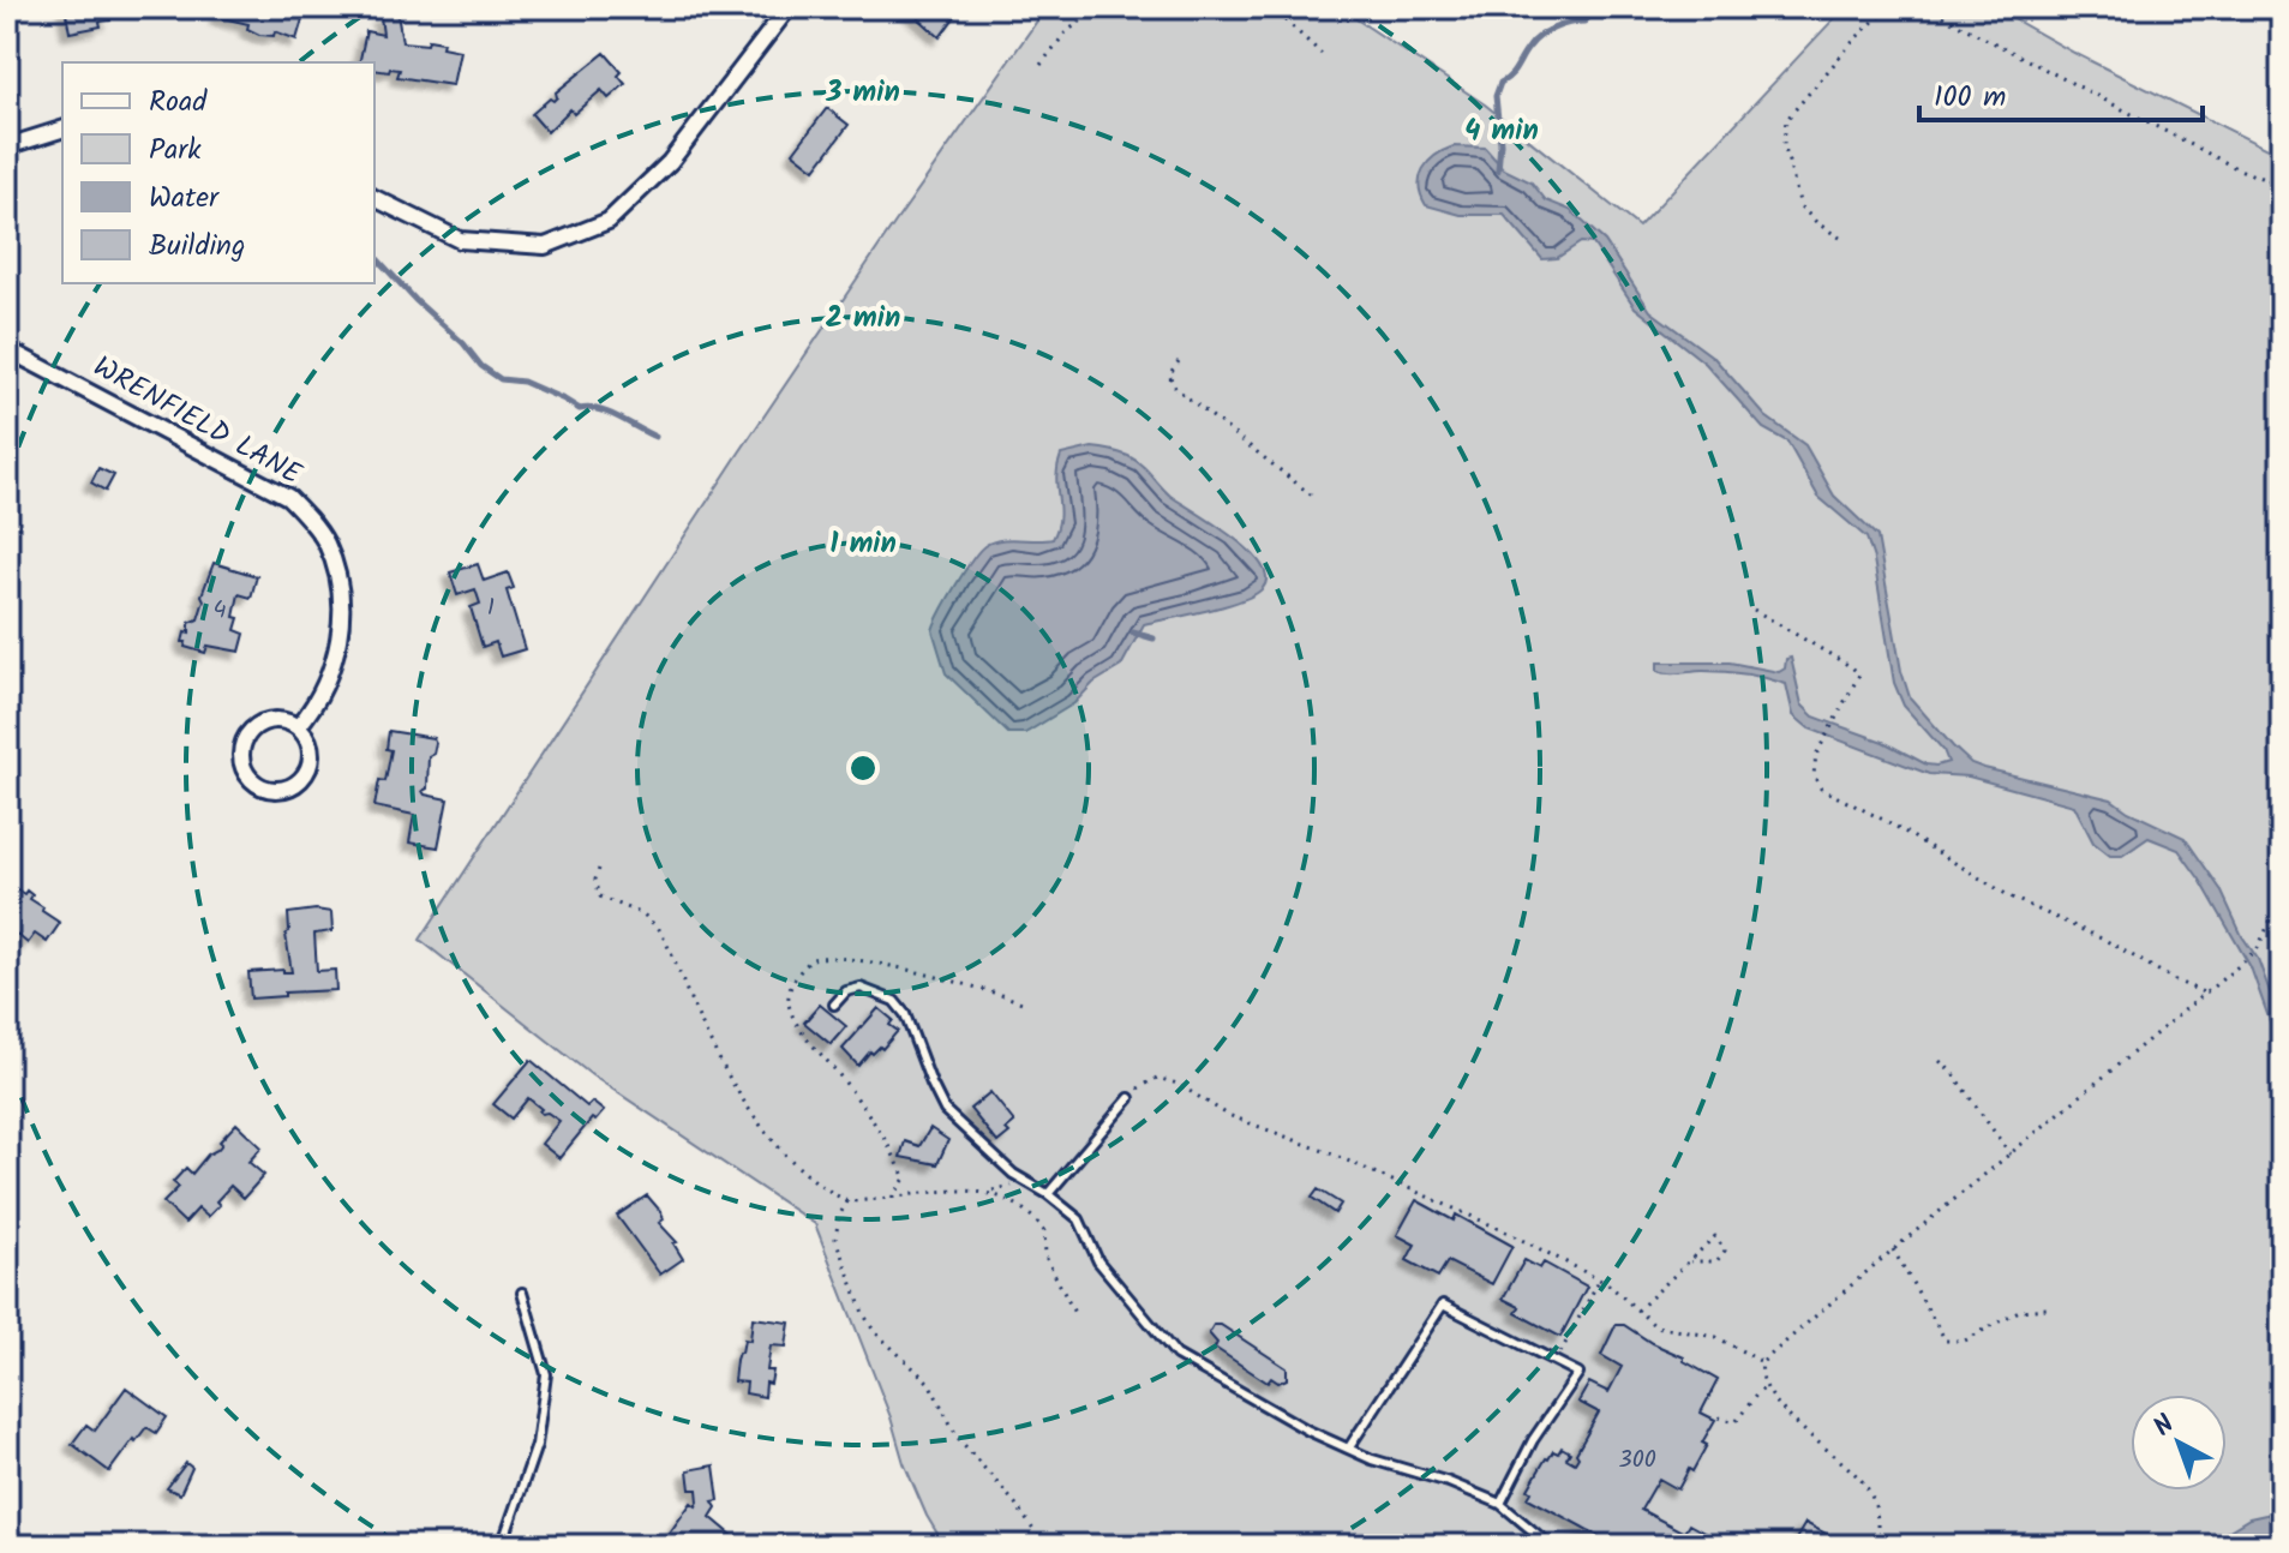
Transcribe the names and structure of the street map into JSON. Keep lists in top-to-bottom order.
{
  "streets": {
    "street": ["WRENFIELD LANE"]
  },
  "house_numbers": ["1", "4", "300"],
  "legend": [
    "Road",
    "Park",
    "Water",
    "Building"
  ],
  "scale_bar": "100 m",
  "north": "top left",
  "rings": [
    "3 min",
    "4 min",
    "2 min",
    "1 min"
  ]
}
